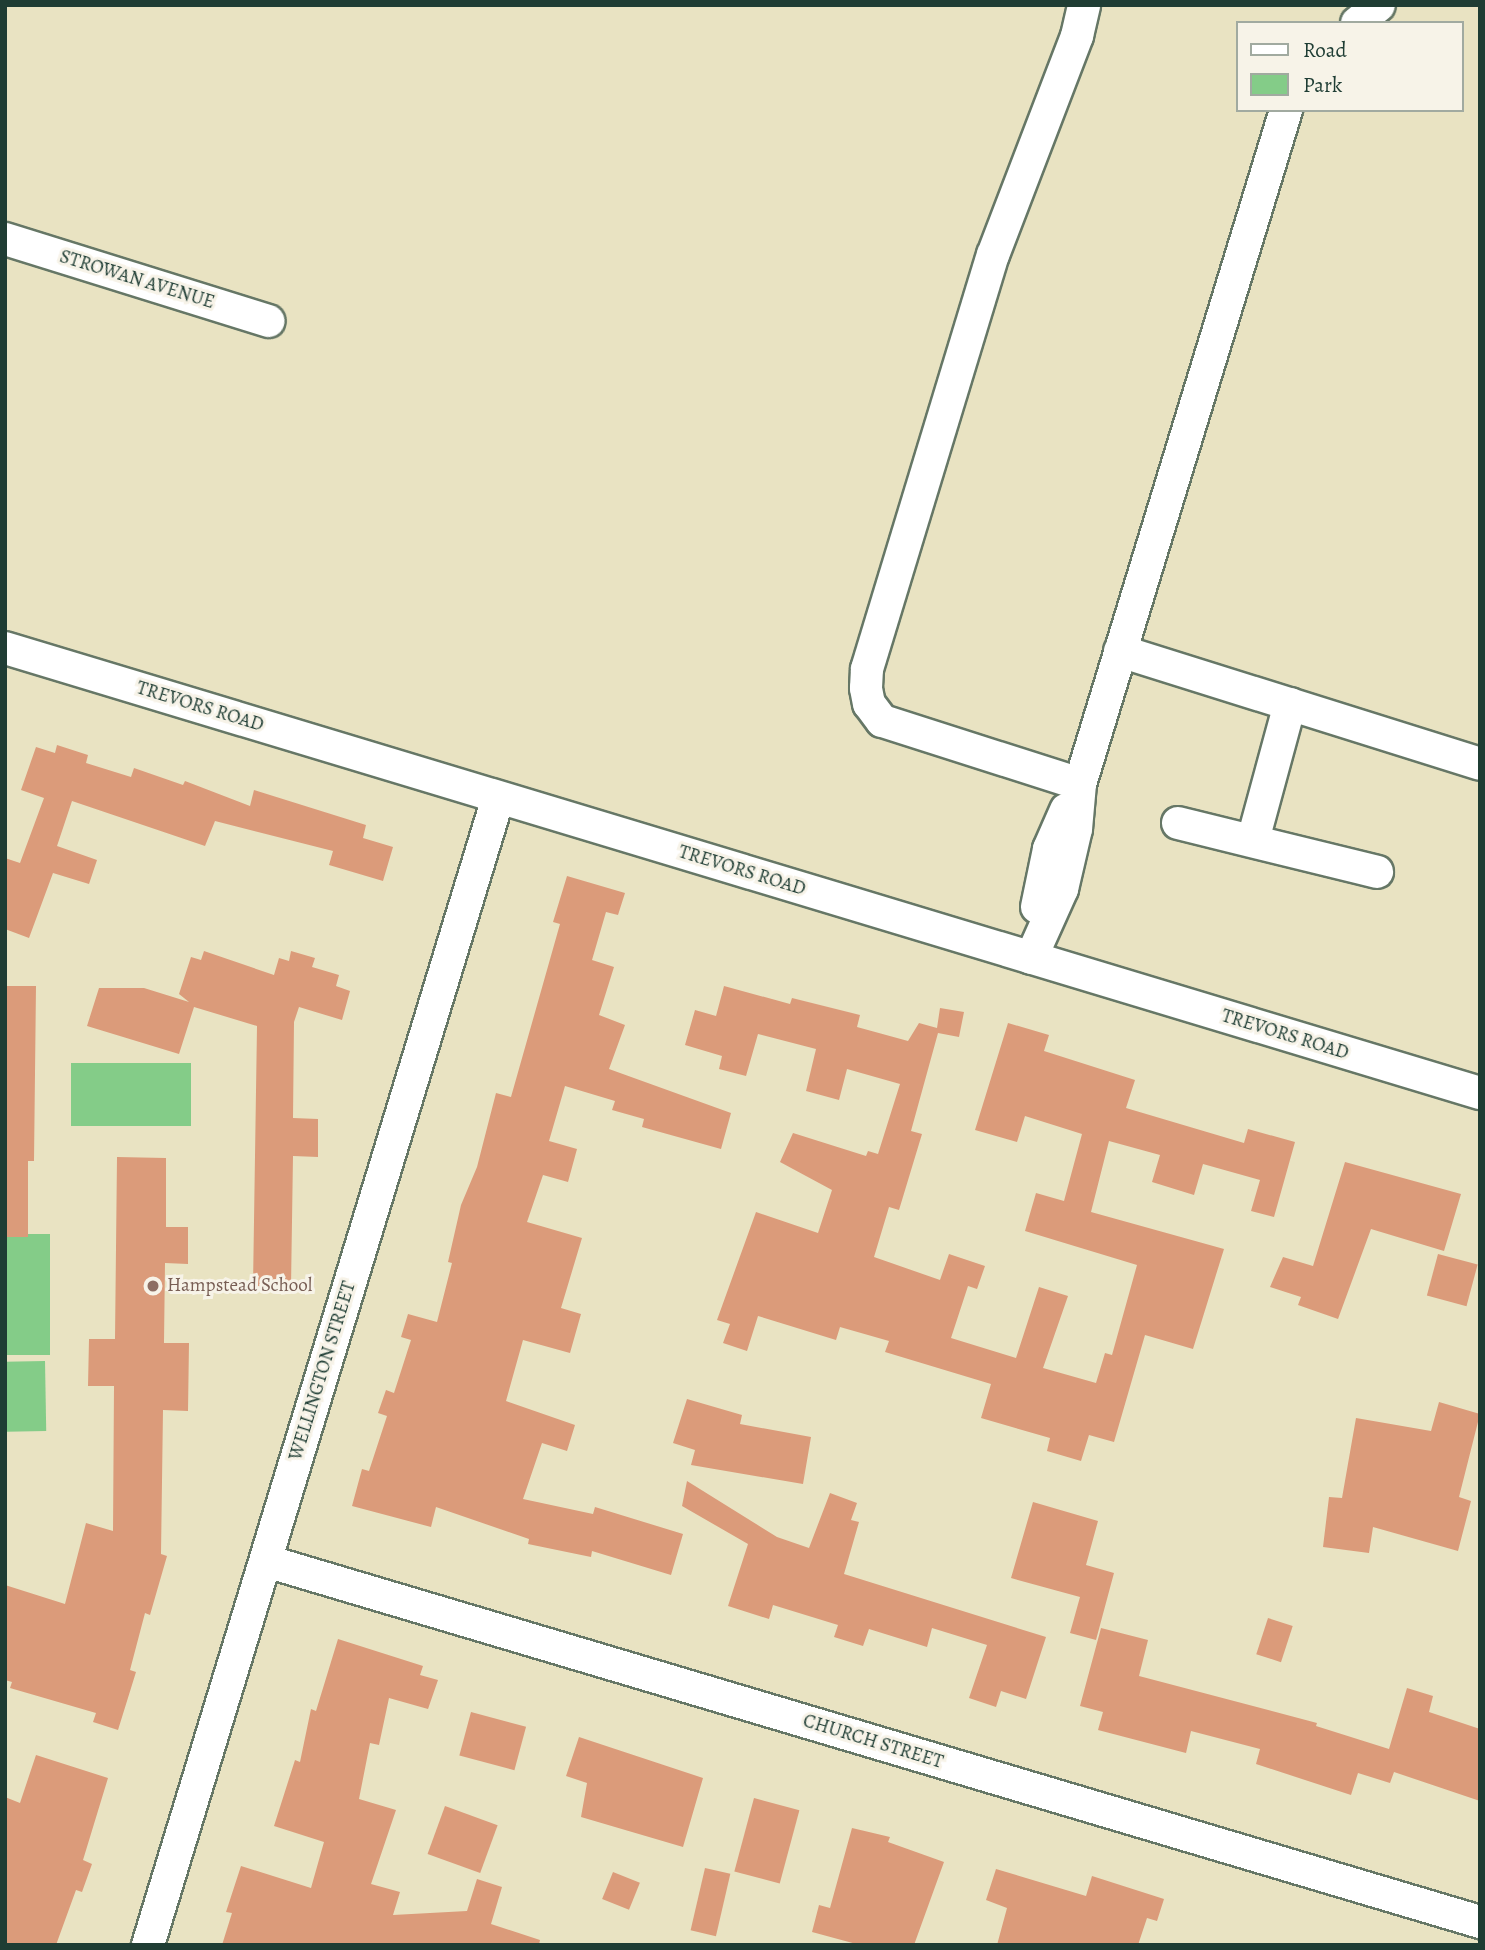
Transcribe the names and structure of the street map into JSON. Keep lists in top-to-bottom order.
{
  "streets": {
    "street": [
      "STROWAN AVENUE",
      "TREVORS ROAD",
      "WELLINGTON STREET",
      "CHURCH STREET"
    ]
  },
  "crossings": [
    ["TREVORS ROAD", "WELLINGTON STREET"],
    ["WELLINGTON STREET", "CHURCH STREET"]
  ],
  "places": ["Hampstead School"],
  "legend": ["Road", "Park"]
}
